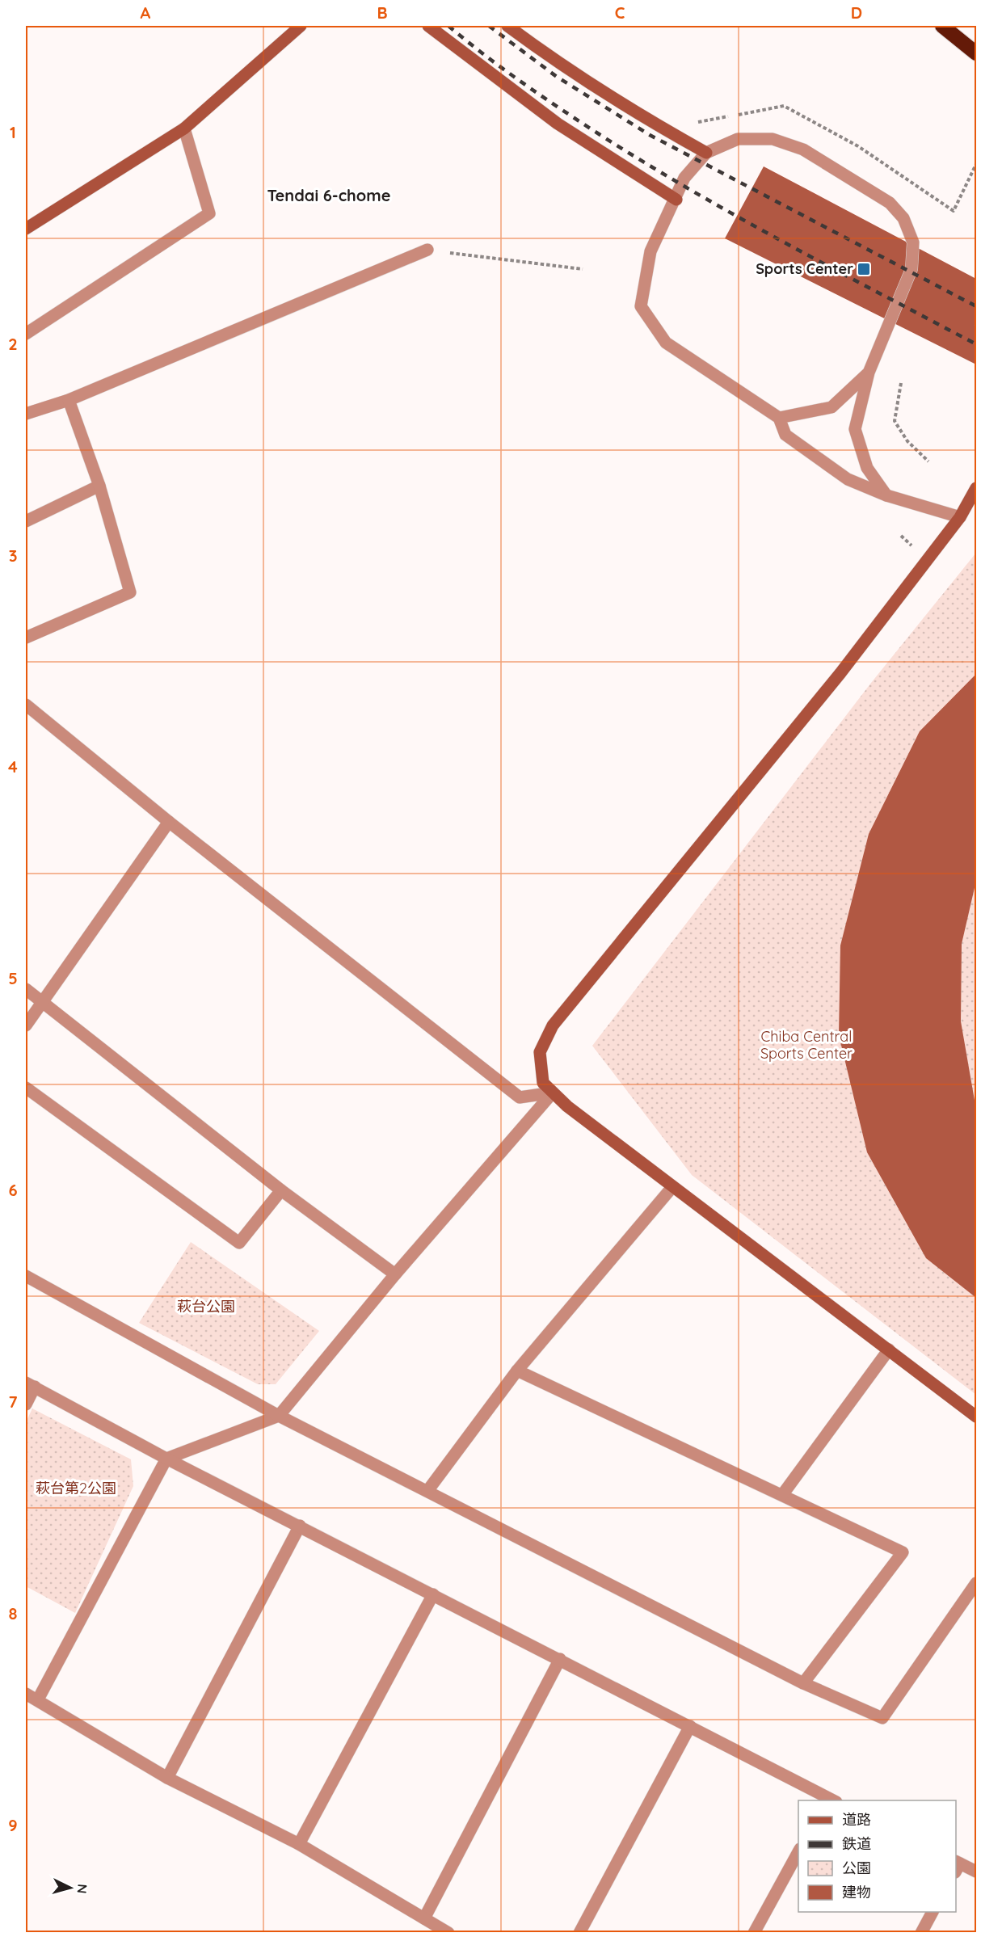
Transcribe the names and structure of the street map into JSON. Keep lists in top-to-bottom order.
{
  "districts": ["Tendai 6-chome"],
  "parks": ["Chiba Central Sports Center", "萩台公園", "萩台第2公園"],
  "places": {
    "transit": ["Sports Center"]
  },
  "legend": [
    "道路",
    "鉄道",
    "公園",
    "建物"
  ],
  "north": "right",
  "grid": {
    "columns": [
      "A",
      "B",
      "C",
      "D"
    ],
    "rows": [
      "1",
      "2",
      "3",
      "4",
      "5",
      "6",
      "7",
      "8",
      "9"
    ]
  }
}
